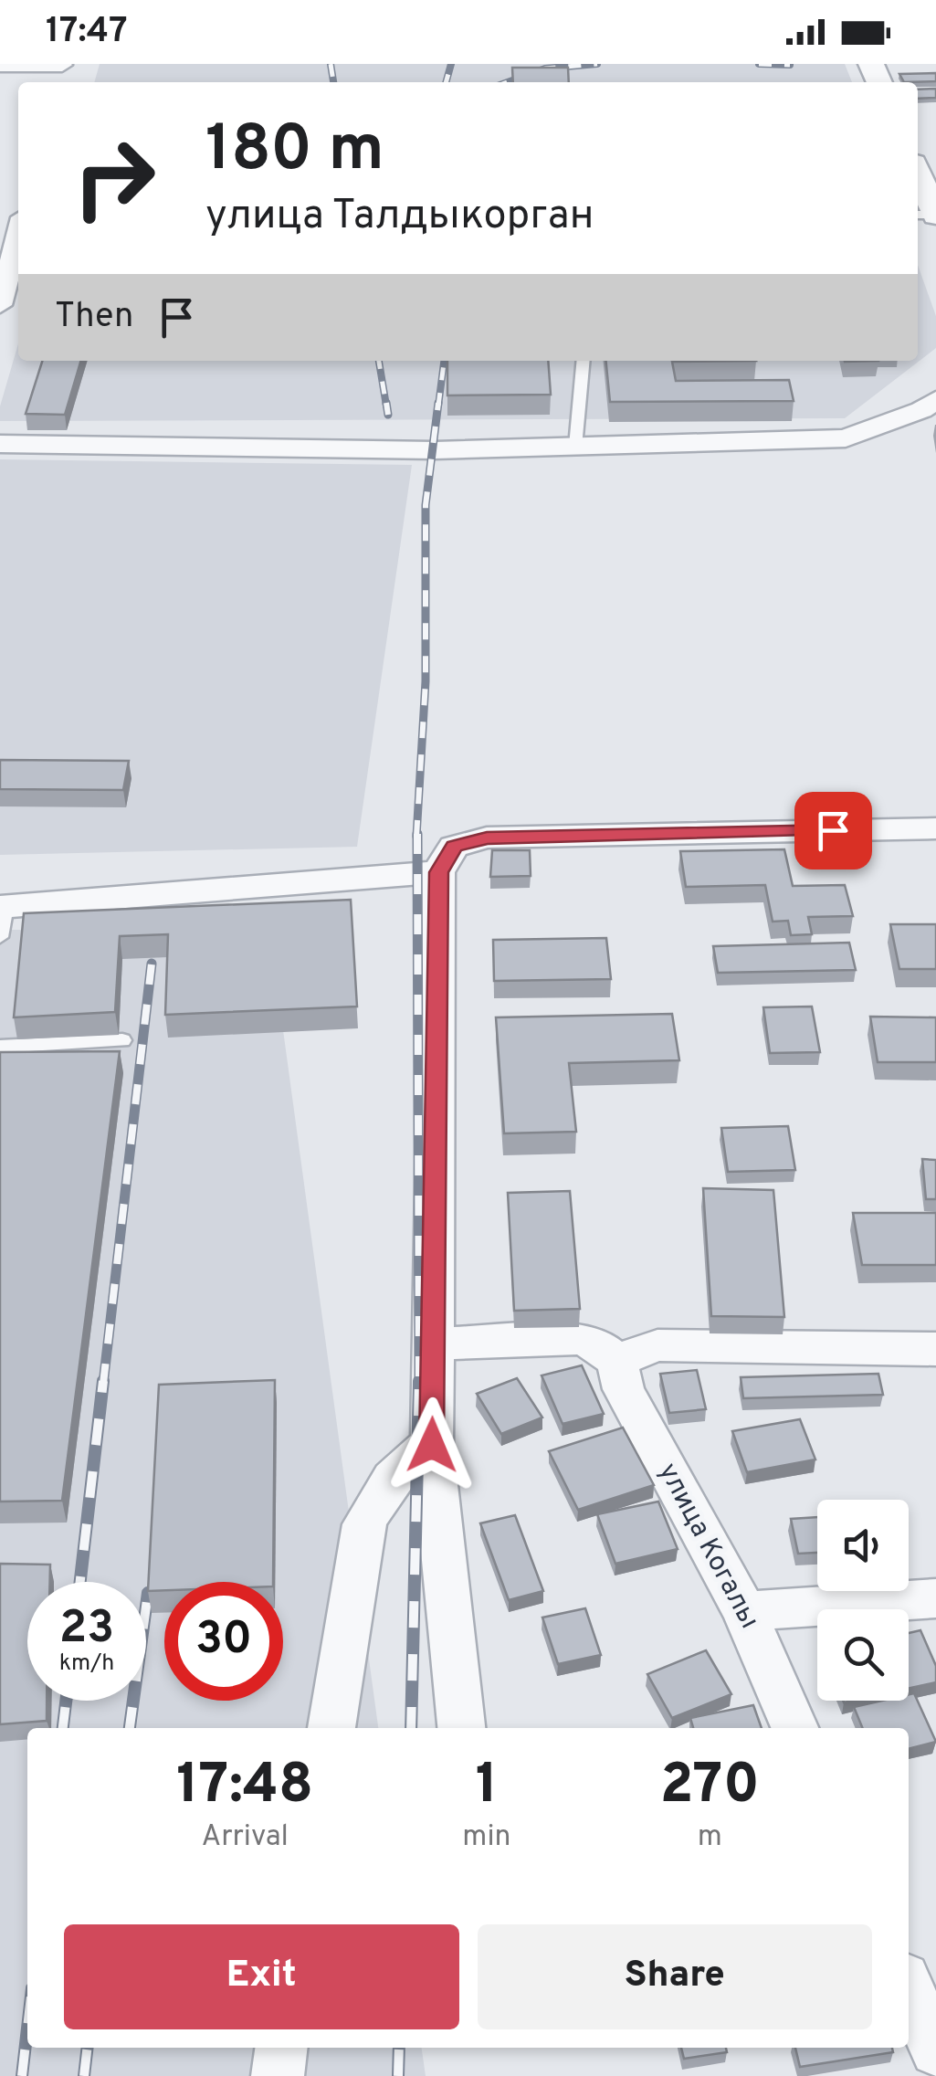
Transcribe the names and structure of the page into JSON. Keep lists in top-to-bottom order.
{
  "streets": {
    "street": ["улица Когалы"]
  },
  "page": {
    "status": "17:47",
    "turn": ["180 m", "улица Талдыкорган"],
    "then": "Then",
    "speed": "23 km/h",
    "limit": "30",
    "eta": [
      "17:48",
      "Arrival",
      "1",
      "min",
      "270",
      "m"
    ],
    "buttons": ["Exit", "Share"]
  }
}
